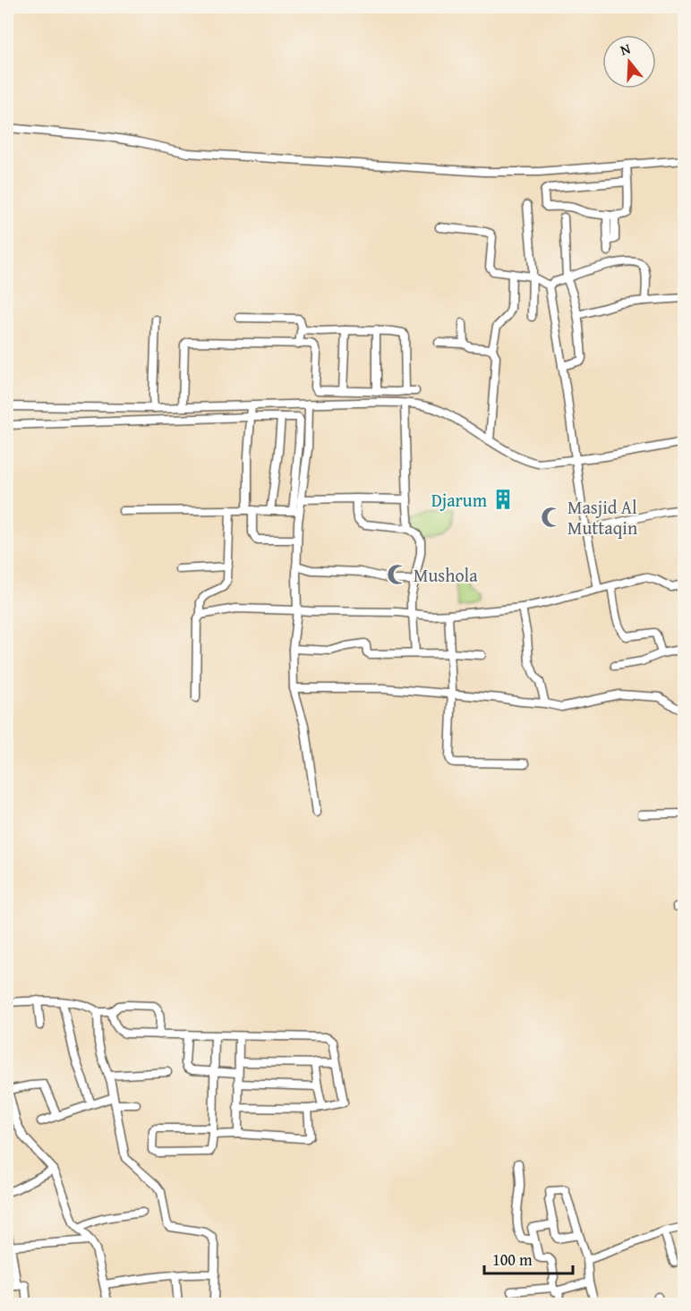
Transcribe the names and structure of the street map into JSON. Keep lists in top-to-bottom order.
{
  "places": {
    "building": ["Djarum"],
    "mosque": ["Masjid Al Muttaqin", "Mushola"]
  },
  "scale_bar": "100 m",
  "north": "top"
}
